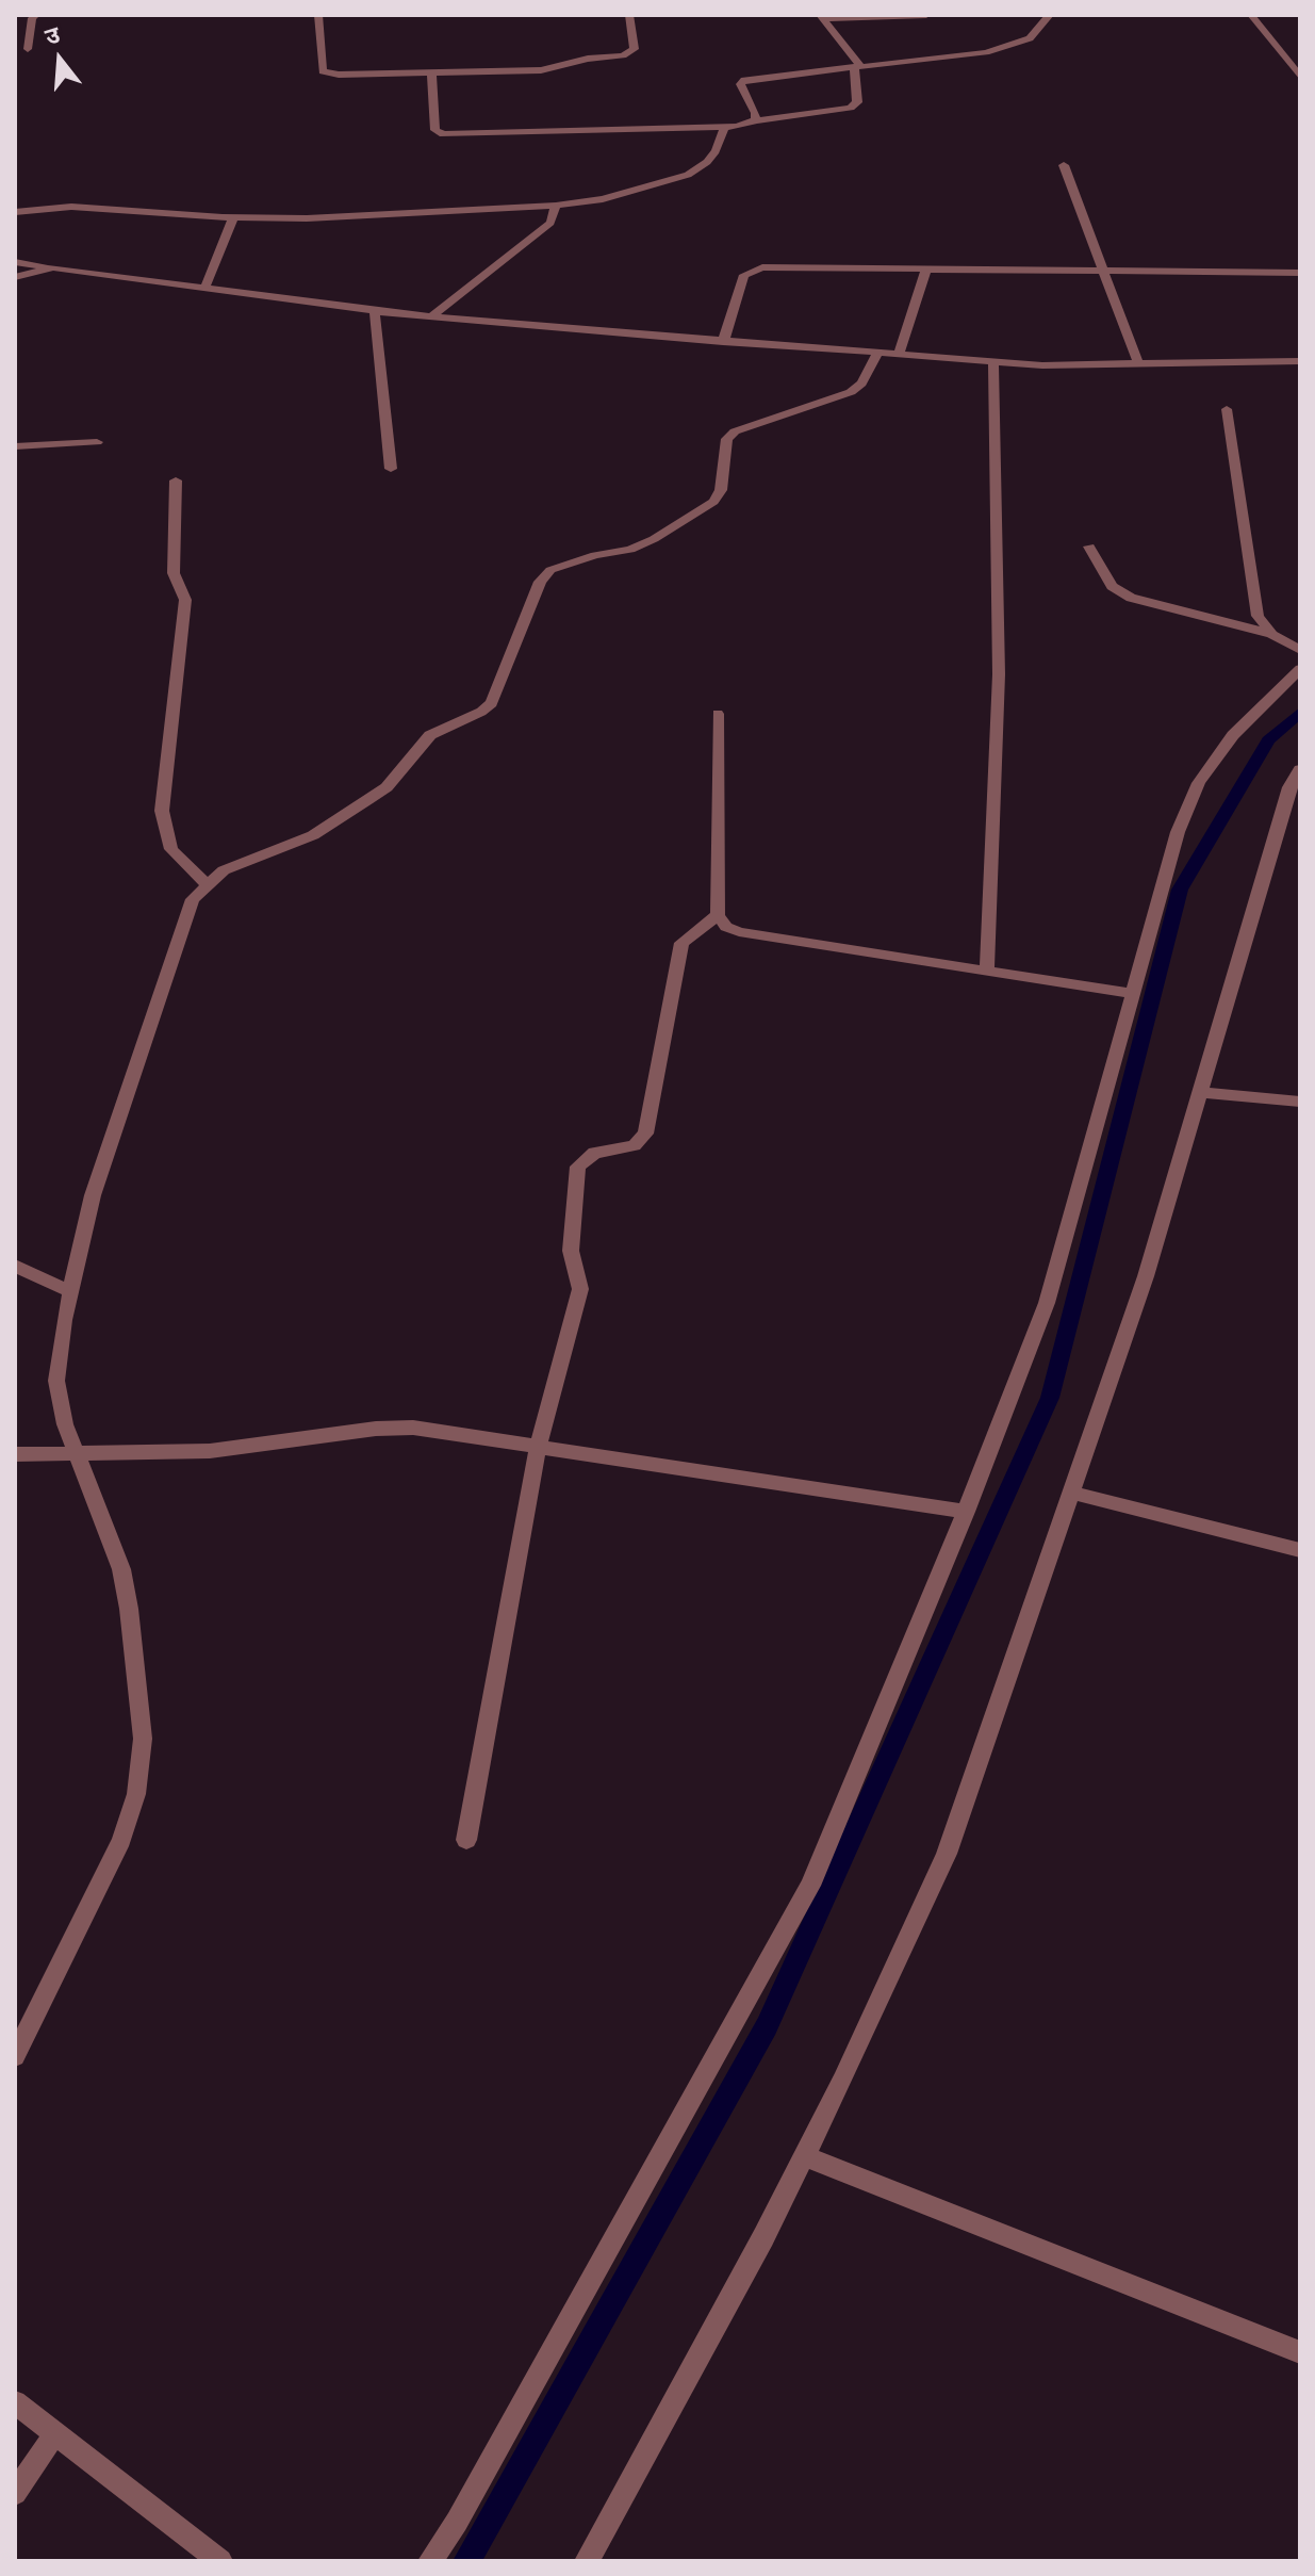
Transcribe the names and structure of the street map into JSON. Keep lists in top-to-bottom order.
{
  "north": "top"
}
